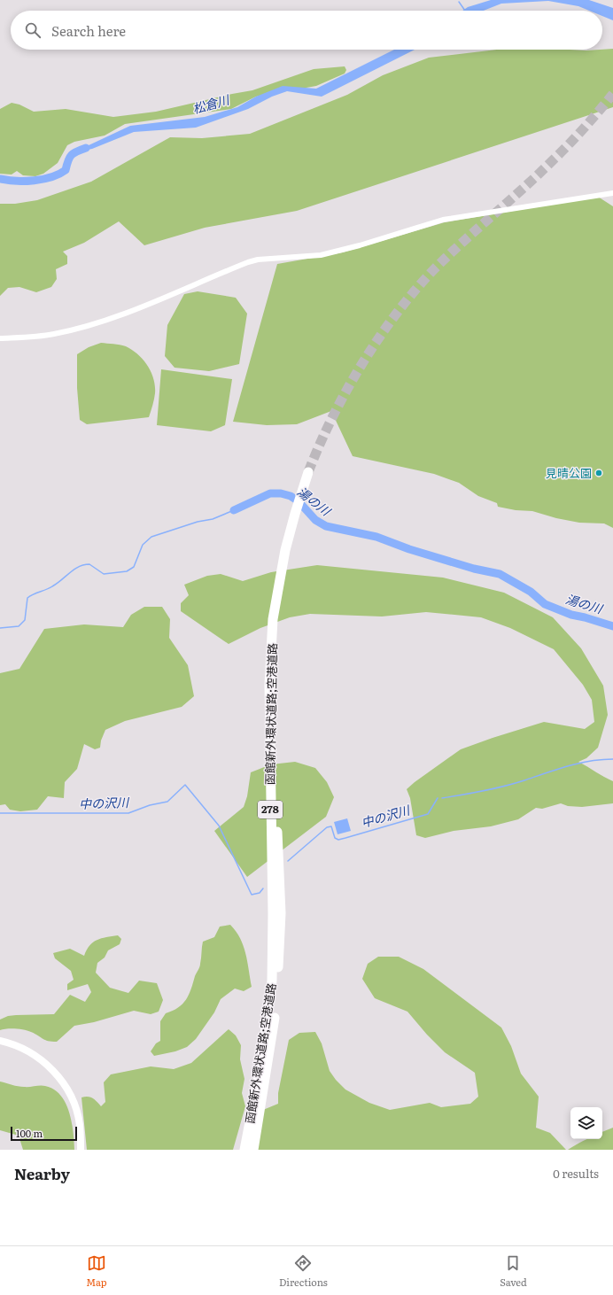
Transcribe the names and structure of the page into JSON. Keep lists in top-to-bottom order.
{
  "streets": {
    "highway": ["函館新外環状道路;空港道路", "278"]
  },
  "water": ["松倉川", "湯の川", "中の沢川"],
  "places": ["見晴公園"],
  "scale_bar": "100 m",
  "page": {
    "search": "Search here",
    "scale": "100 m",
    "heading": ["Nearby", "0 results"],
    "nav": ["Map", "Directions", "Saved"]
  }
}
